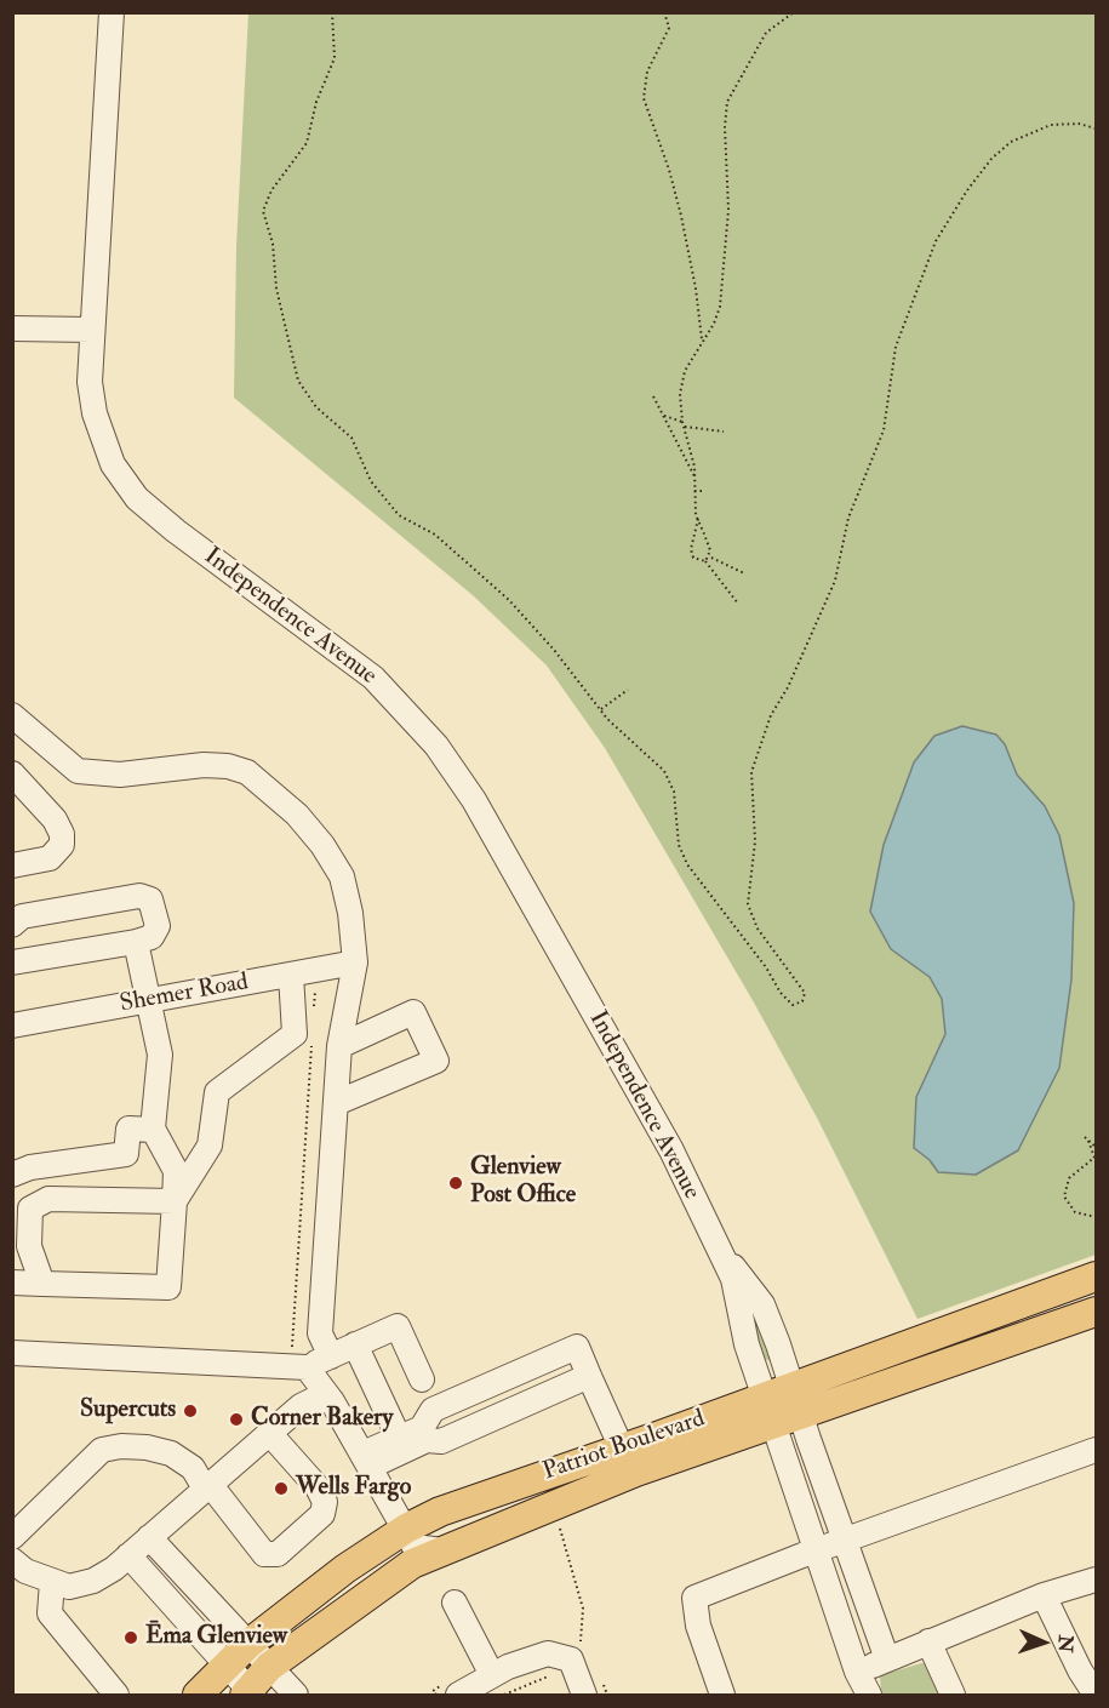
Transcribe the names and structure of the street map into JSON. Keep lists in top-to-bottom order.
{
  "streets": {
    "main road": ["Patriot Boulevard"],
    "street": ["Independence Avenue", "Shemer Road"]
  },
  "crossings": [
    ["Independence Avenue", "Patriot Boulevard"]
  ],
  "places": [
    "Glenview Post Office",
    "Supercuts",
    "Corner Bakery",
    "Wells Fargo",
    "Ēma Glenview"
  ],
  "north": "right"
}
